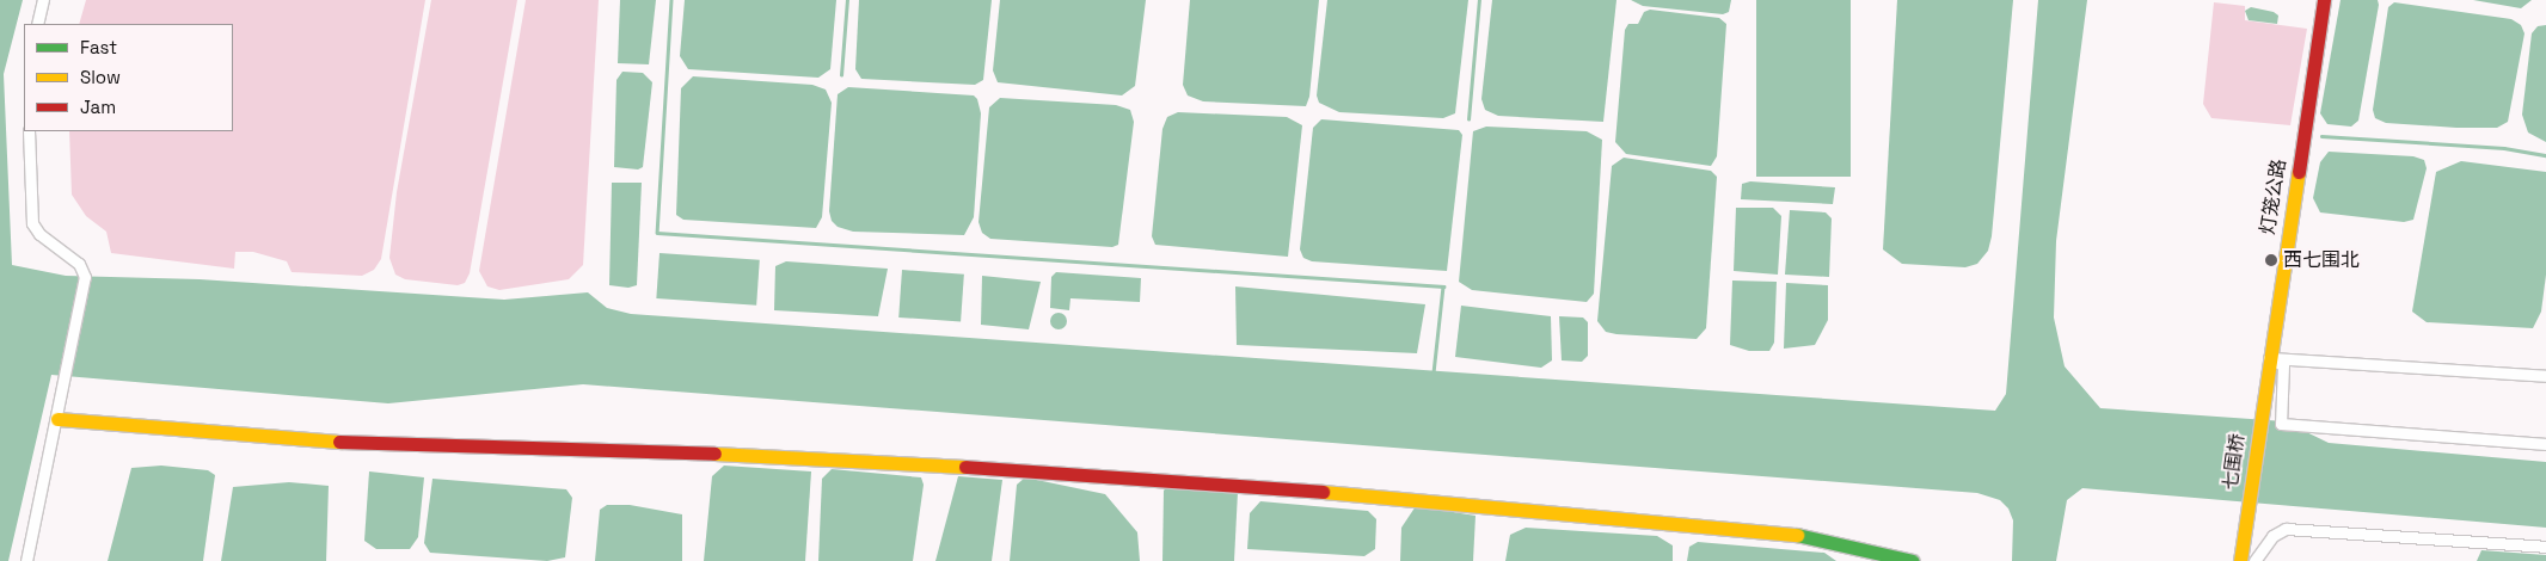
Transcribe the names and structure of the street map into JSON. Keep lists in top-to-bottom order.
{
  "streets": {
    "street": ["灯笼公路", "七围桥"]
  },
  "crossings": [
    ["灯笼公路", "七围桥"]
  ],
  "places": ["西七围北"],
  "legend": ["Fast", "Slow", "Jam"]
}
